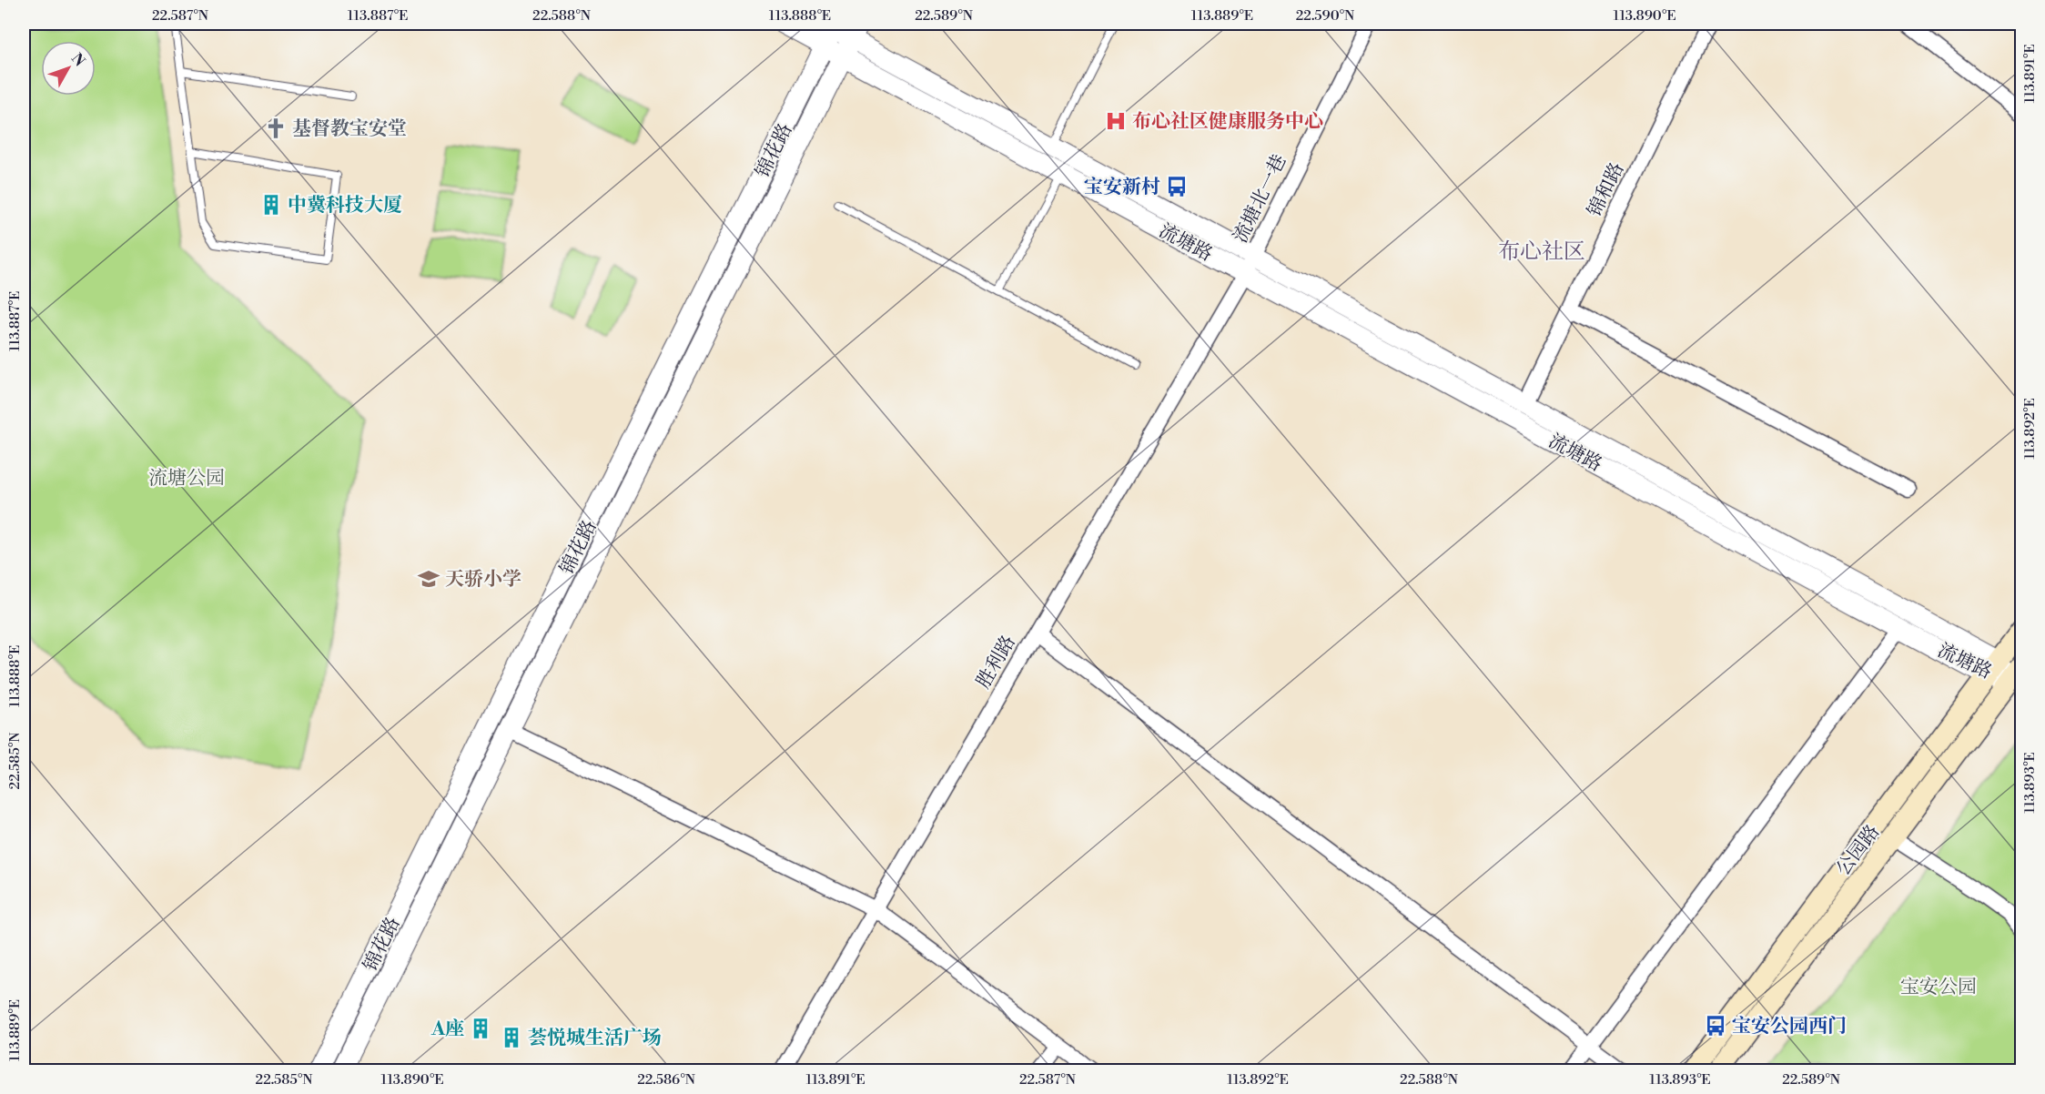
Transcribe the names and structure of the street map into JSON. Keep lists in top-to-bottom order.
{
  "streets": {
    "main road": ["公园路"],
    "street": [
      "锦花路",
      "锦和路",
      "流塘北一巷",
      "流塘路",
      "胜利路"
    ]
  },
  "crossings": [
    ["锦花路", "流塘路"],
    ["锦和路", "流塘路"],
    ["流塘北一巷", "流塘路"],
    ["流塘北一巷", "胜利路"],
    ["流塘路", "胜利路"],
    ["流塘路", "公园路"]
  ],
  "districts": ["布心社区"],
  "parks": ["流塘公园", "宝安公园"],
  "places": {
    "hospital": ["布心社区健康服务中心"],
    "church": ["基督教宝安堂"],
    "bus stop": ["宝安新村", "宝安公园西门"],
    "building": ["中冀科技大厦", "A座", "荟悦城生活广场"],
    "school or university": ["天骄小学"]
  },
  "north": "top right",
  "coordinates": [
    "22.587°N",
    "113.887°E",
    "22.588°N",
    "113.888°E",
    "22.589°N",
    "113.889°E",
    "22.590°N",
    "113.890°E",
    "113.891°E",
    "113.892°E",
    "22.585°N",
    "113.893°E",
    "22.586°N"
  ]
}
